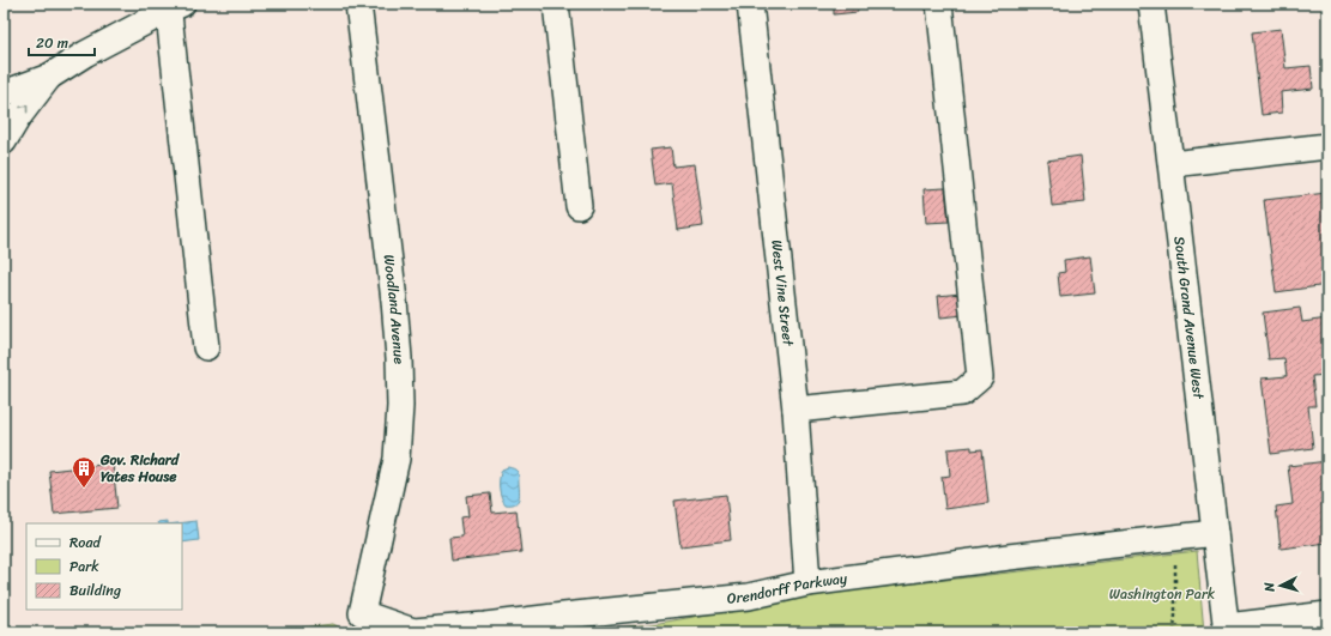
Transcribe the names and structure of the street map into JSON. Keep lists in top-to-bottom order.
{
  "streets": {
    "street": [
      "West Vine Street",
      "Woodland Avenue",
      "South Grand Avenue West",
      "Orendorff Parkway"
    ]
  },
  "crossings": [
    ["West Vine Street", "Orendorff Parkway"],
    ["Woodland Avenue", "Orendorff Parkway"],
    ["South Grand Avenue West", "Orendorff Parkway"]
  ],
  "parks": ["Washington Park"],
  "places": {
    "building": ["Gov. Richard Yates House"]
  },
  "legend": ["Road", "Park", "Building"],
  "scale_bar": "20 m",
  "north": "left"
}
